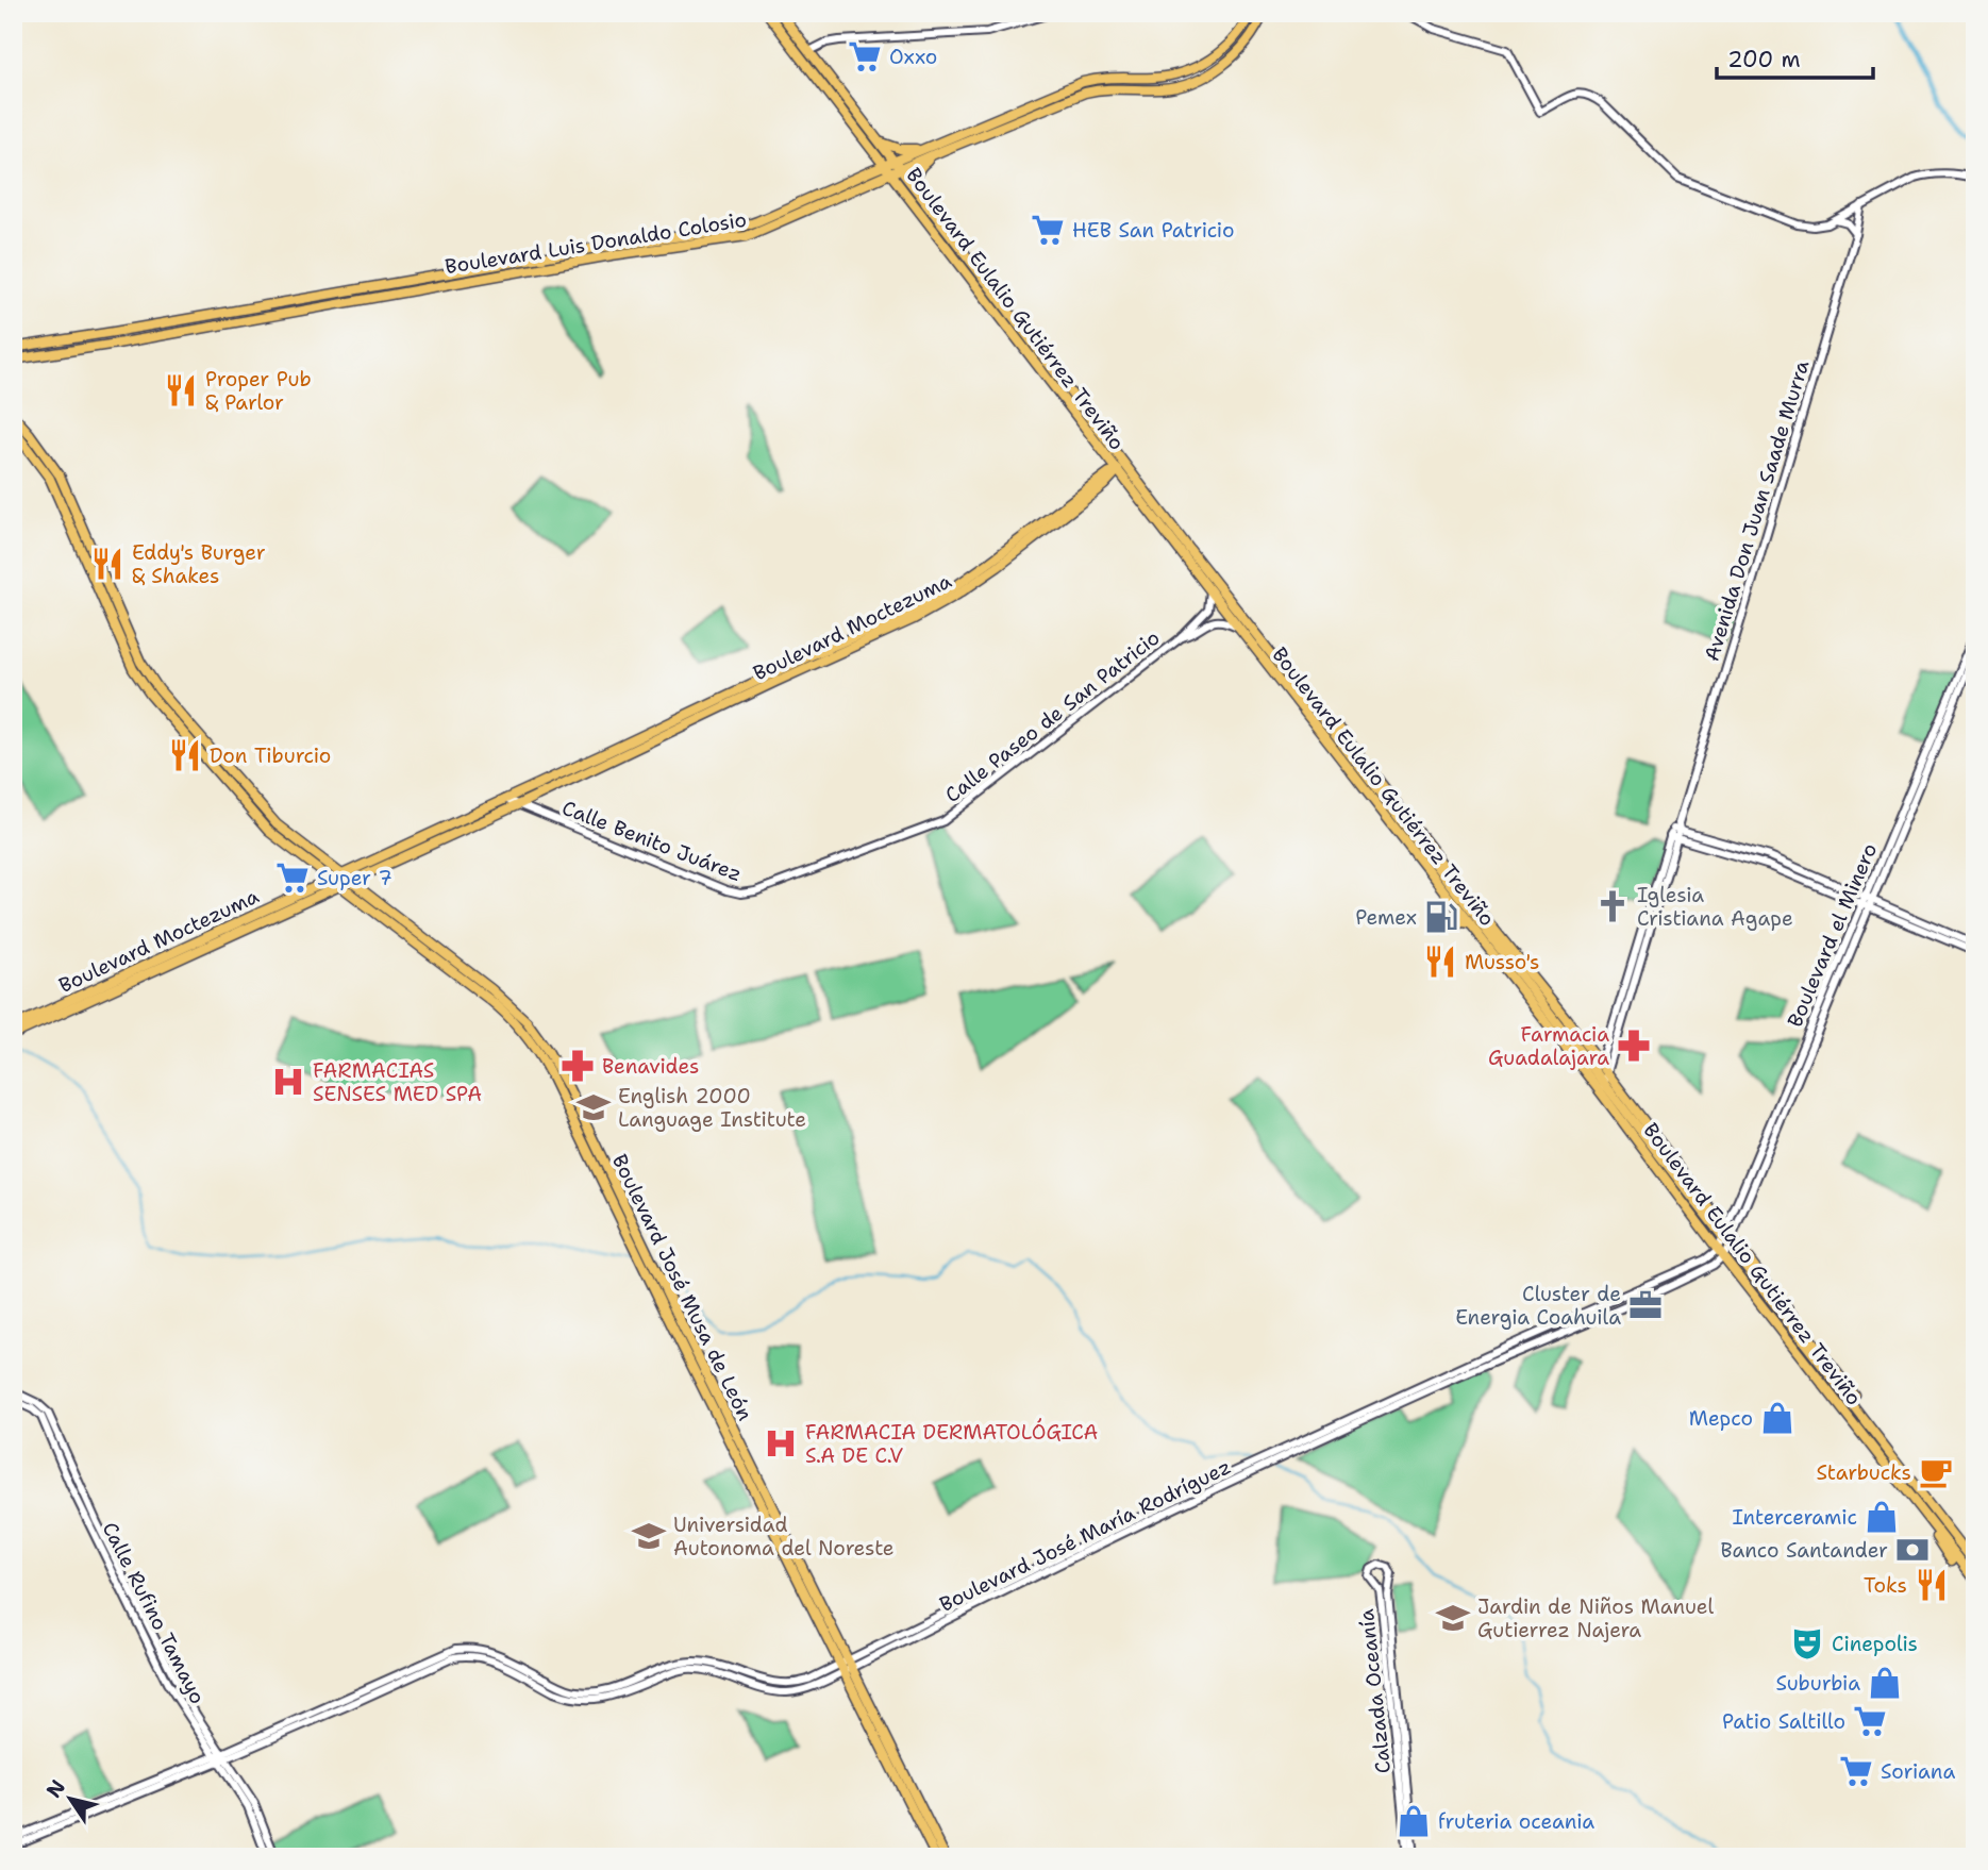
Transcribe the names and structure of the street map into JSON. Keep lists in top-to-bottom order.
{
  "streets": {
    "main road": [
      "Boulevard Luis Donaldo Colosio",
      "Boulevard Eulalio Gutiérrez Treviño",
      "Boulevard Moctezuma",
      "Boulevard José Musa de León"
    ],
    "street": [
      "Avenida Don Juan Saade Murra",
      "Calle Paseo de San Patricio",
      "Calle Benito Juárez",
      "Boulevard el Minero",
      "Boulevard José María Rodríguez",
      "Calle Rufino Tamayo",
      "Calzada Oceanía"
    ]
  },
  "crossings": [
    ["Boulevard Luis Donaldo Colosio", "Boulevard Eulalio Gutiérrez Treviño"],
    ["Boulevard Eulalio Gutiérrez Treviño", "Avenida Don Juan Saade Murra"],
    ["Boulevard Eulalio Gutiérrez Treviño", "Boulevard Moctezuma"],
    ["Boulevard Eulalio Gutiérrez Treviño", "Calle Paseo de San Patricio"],
    ["Boulevard Eulalio Gutiérrez Treviño", "Boulevard el Minero"],
    ["Boulevard Eulalio Gutiérrez Treviño", "Boulevard José María Rodríguez"],
    ["Boulevard Moctezuma", "Calle Benito Juárez"],
    ["Boulevard Moctezuma", "Boulevard José Musa de León"],
    ["Calle Paseo de San Patricio", "Calle Benito Juárez"],
    ["Boulevard el Minero", "Boulevard José María Rodríguez"],
    ["Boulevard José Musa de León", "Boulevard José María Rodríguez"],
    ["Boulevard José María Rodríguez", "Calle Rufino Tamayo"]
  ],
  "places": {
    "supermarket": [
      "Oxxo",
      "HEB San Patricio",
      "Super 7",
      "Patio Saltillo",
      "Soriana"
    ],
    "restaurant": [
      "Proper Pub & Parlor",
      "Eddy's Burger & Shakes",
      "Don Tiburcio",
      "Musso's",
      "Toks"
    ],
    "church": ["Iglesia Cristiana Agape"],
    "fuel station": ["Pemex"],
    "pharmacy": ["Farmacia Guadalajara", "Benavides"],
    "hospital": ["FARMACIAS SENSES MED SPA", "FARMACIA DERMATOLÓGICA S.A DE C.V"],
    "school or university": ["English 2000 Language Institute", "Universidad Autonoma del Noreste", "Jardin de Niños Manuel Gutierrez Najera"],
    "office": ["Cluster de Energia Coahuila"],
    "shop": [
      "Mepco",
      "Interceramic",
      "Suburbia",
      "fruteria oceania"
    ],
    "cafe": ["Starbucks"],
    "bank": ["Banco Santander"],
    "theatre": ["Cinepolis"]
  },
  "scale_bar": "200 m",
  "north": "top left"
}
